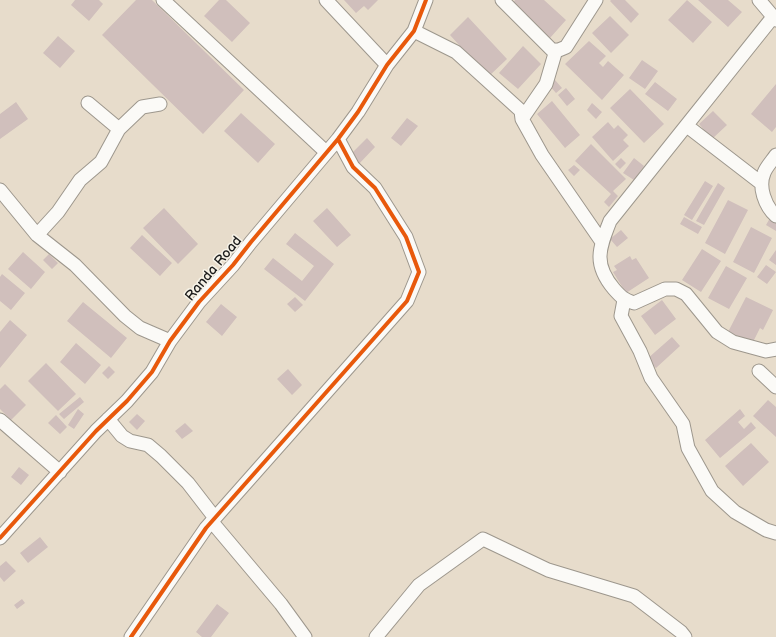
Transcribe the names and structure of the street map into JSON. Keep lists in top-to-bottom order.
{
  "streets": {
    "street": ["Randa Road"]
  }
}
